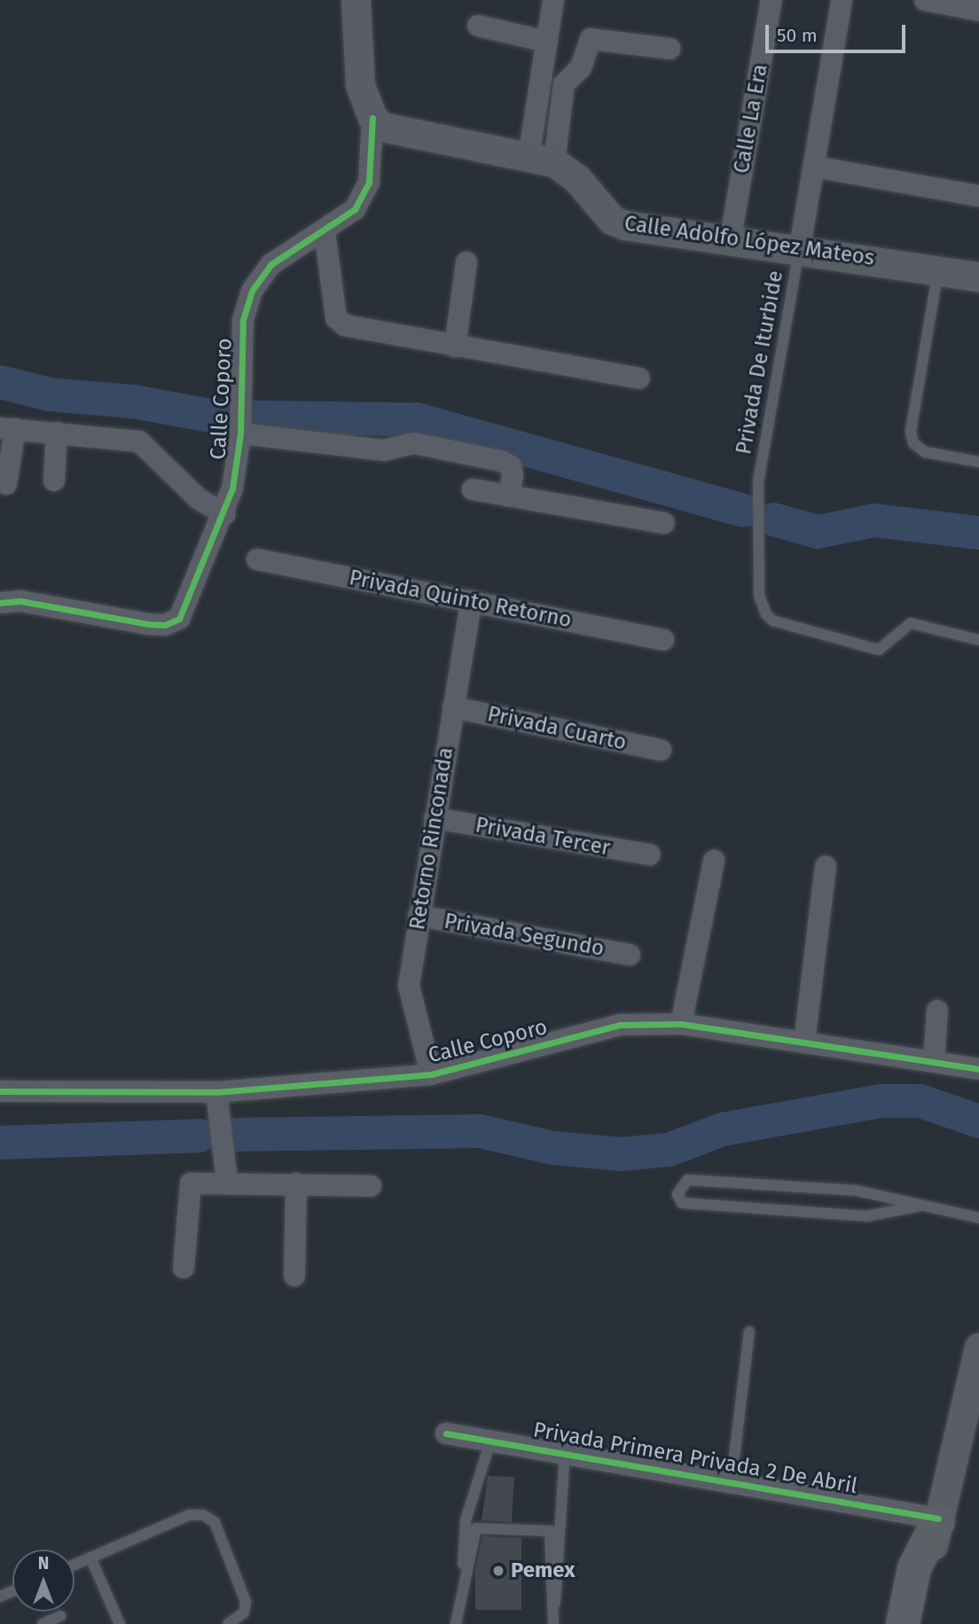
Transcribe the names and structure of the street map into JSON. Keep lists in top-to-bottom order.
{
  "streets": {
    "main road": ["Calle Adolfo López Mateos"],
    "street": [
      "Calle La Era",
      "Calle Coporo",
      "Privada Quinto Retorno",
      "Privada Cuarto",
      "Privada Tercer",
      "Retorno Rinconada",
      "Privada Segundo",
      "Privada Primera Privada 2 De Abril"
    ],
    "lane": ["Privada De Iturbide"]
  },
  "crossings": [
    ["Calle La Era", "Calle Adolfo López Mateos"],
    ["Calle Adolfo López Mateos", "Privada De Iturbide"],
    ["Calle Adolfo López Mateos", "Calle Coporo"],
    ["Calle Coporo", "Retorno Rinconada"],
    ["Privada Quinto Retorno", "Retorno Rinconada"],
    ["Privada Cuarto", "Retorno Rinconada"],
    ["Privada Tercer", "Retorno Rinconada"],
    ["Retorno Rinconada", "Privada Segundo"]
  ],
  "places": ["Pemex"],
  "scale_bar": "50 m",
  "north": "top"
}
